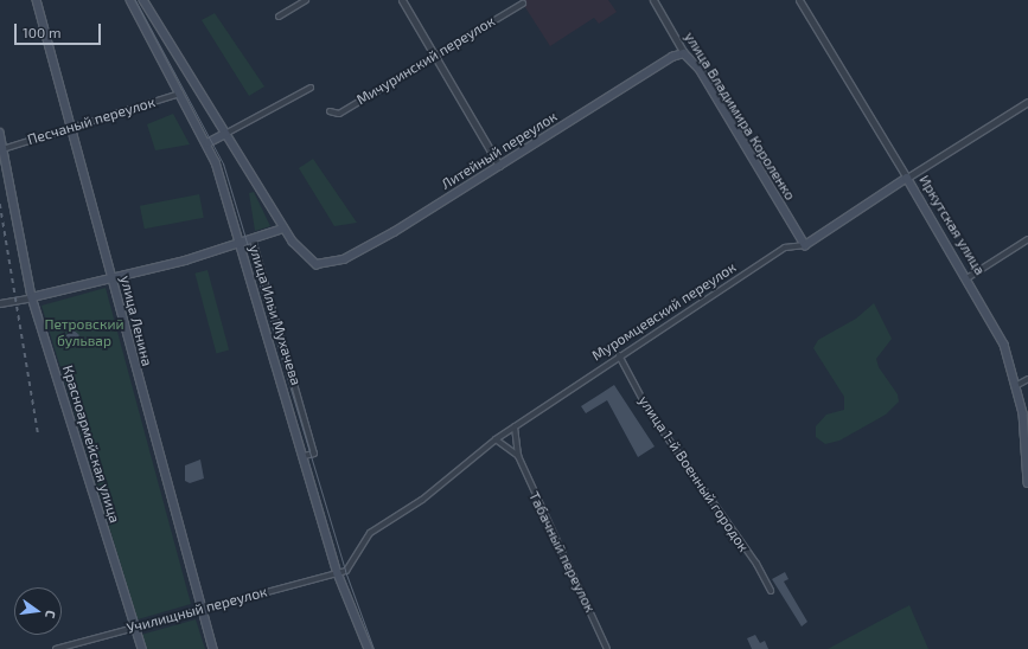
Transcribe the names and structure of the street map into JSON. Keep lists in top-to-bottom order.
{
  "streets": {
    "main road": [
      "улица Владимира Короленко",
      "Литейный переулок",
      "Иркутская улица",
      "Муромцевский переулок",
      "улица Ильи Мухачева",
      "улица Ленина",
      "Красноармейская улица"
    ],
    "street": [
      "Мичуринский переулок",
      "Песчаный переулок",
      "улица 1-й Военный городок",
      "Табачный переулок",
      "Училищный переулок"
    ]
  },
  "crossings": [
    ["улица Владимира Короленко", "Литейный переулок"],
    ["улица Владимира Короленко", "Муромцевский переулок"],
    ["Песчаный переулок", "улица Ильи Мухачева"],
    ["Песчаный переулок", "улица Ленина"],
    ["Песчаный переулок", "Красноармейская улица"],
    ["Иркутская улица", "Муромцевский переулок"],
    ["Муромцевский переулок", "улица Ильи Мухачева"],
    ["Муромцевский переулок", "улица 1-й Военный городок"],
    ["Муромцевский переулок", "Табачный переулок"],
    ["Муромцевский переулок", "Училищный переулок"],
    ["улица Ильи Мухачева", "Училищный переулок"],
    ["улица Ленина", "Училищный переулок"],
    ["Красноармейская улица", "Училищный переулок"]
  ],
  "parks": ["Петровский бульвар"],
  "scale_bar": "100 m",
  "north": "right"
}
